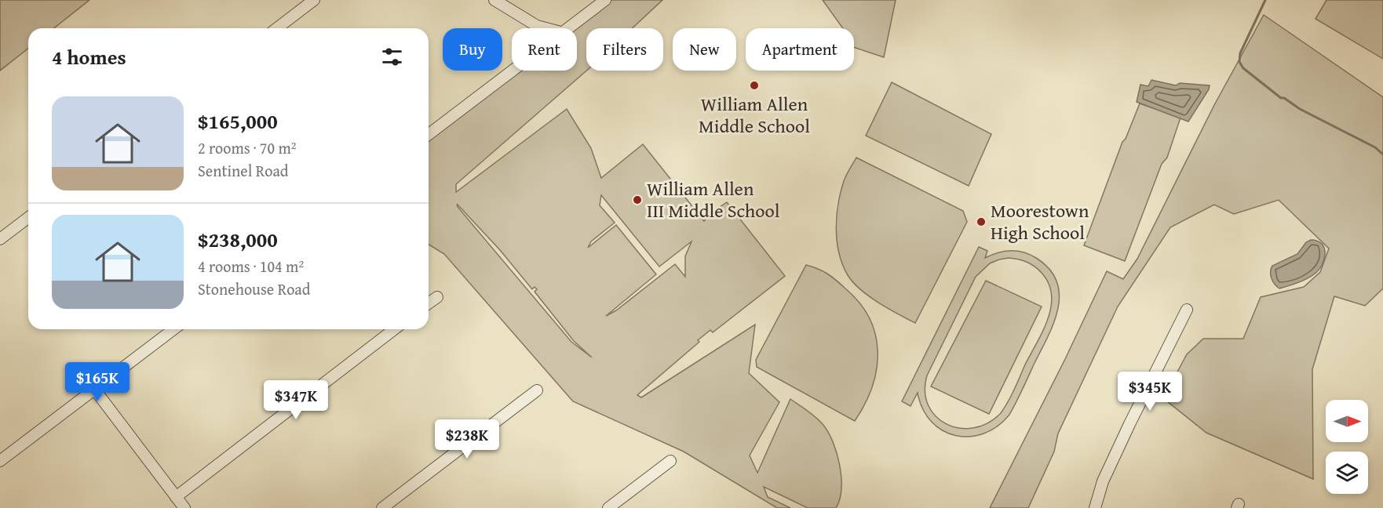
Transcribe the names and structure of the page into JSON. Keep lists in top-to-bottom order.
{
  "places": ["William Allen Middle School", "William Allen III Middle School", "Moorestown High School"],
  "north": "right",
  "page": {
    "chip": [
      "Buy",
      "Rent",
      "Filters",
      "New",
      "Apartment"
    ],
    "heading": "4 homes",
    "list": [
      {
        "name": "$165,000",
        "note": "2 rooms · 70 m² · Sentinel Road"
      },
      {
        "name": "$238,000",
        "note": "4 rooms · 104 m² · Stonehouse Road"
      }
    ],
    "price": [
      "$165K",
      "$345K",
      "$347K",
      "$238K"
    ]
  }
}
